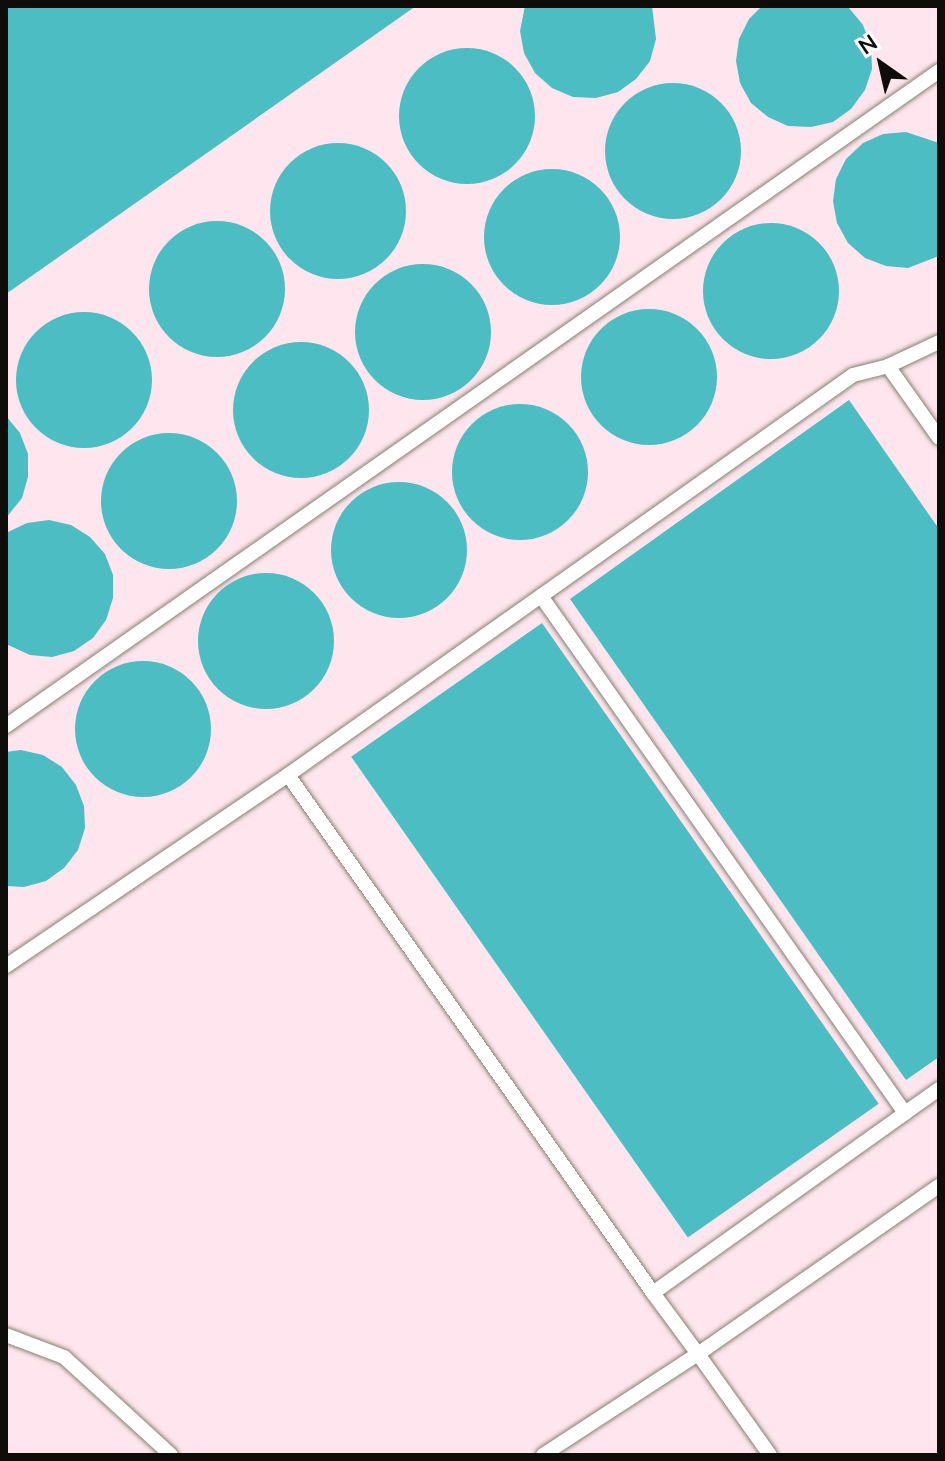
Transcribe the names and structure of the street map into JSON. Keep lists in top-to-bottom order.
{
  "north": "top left"
}
